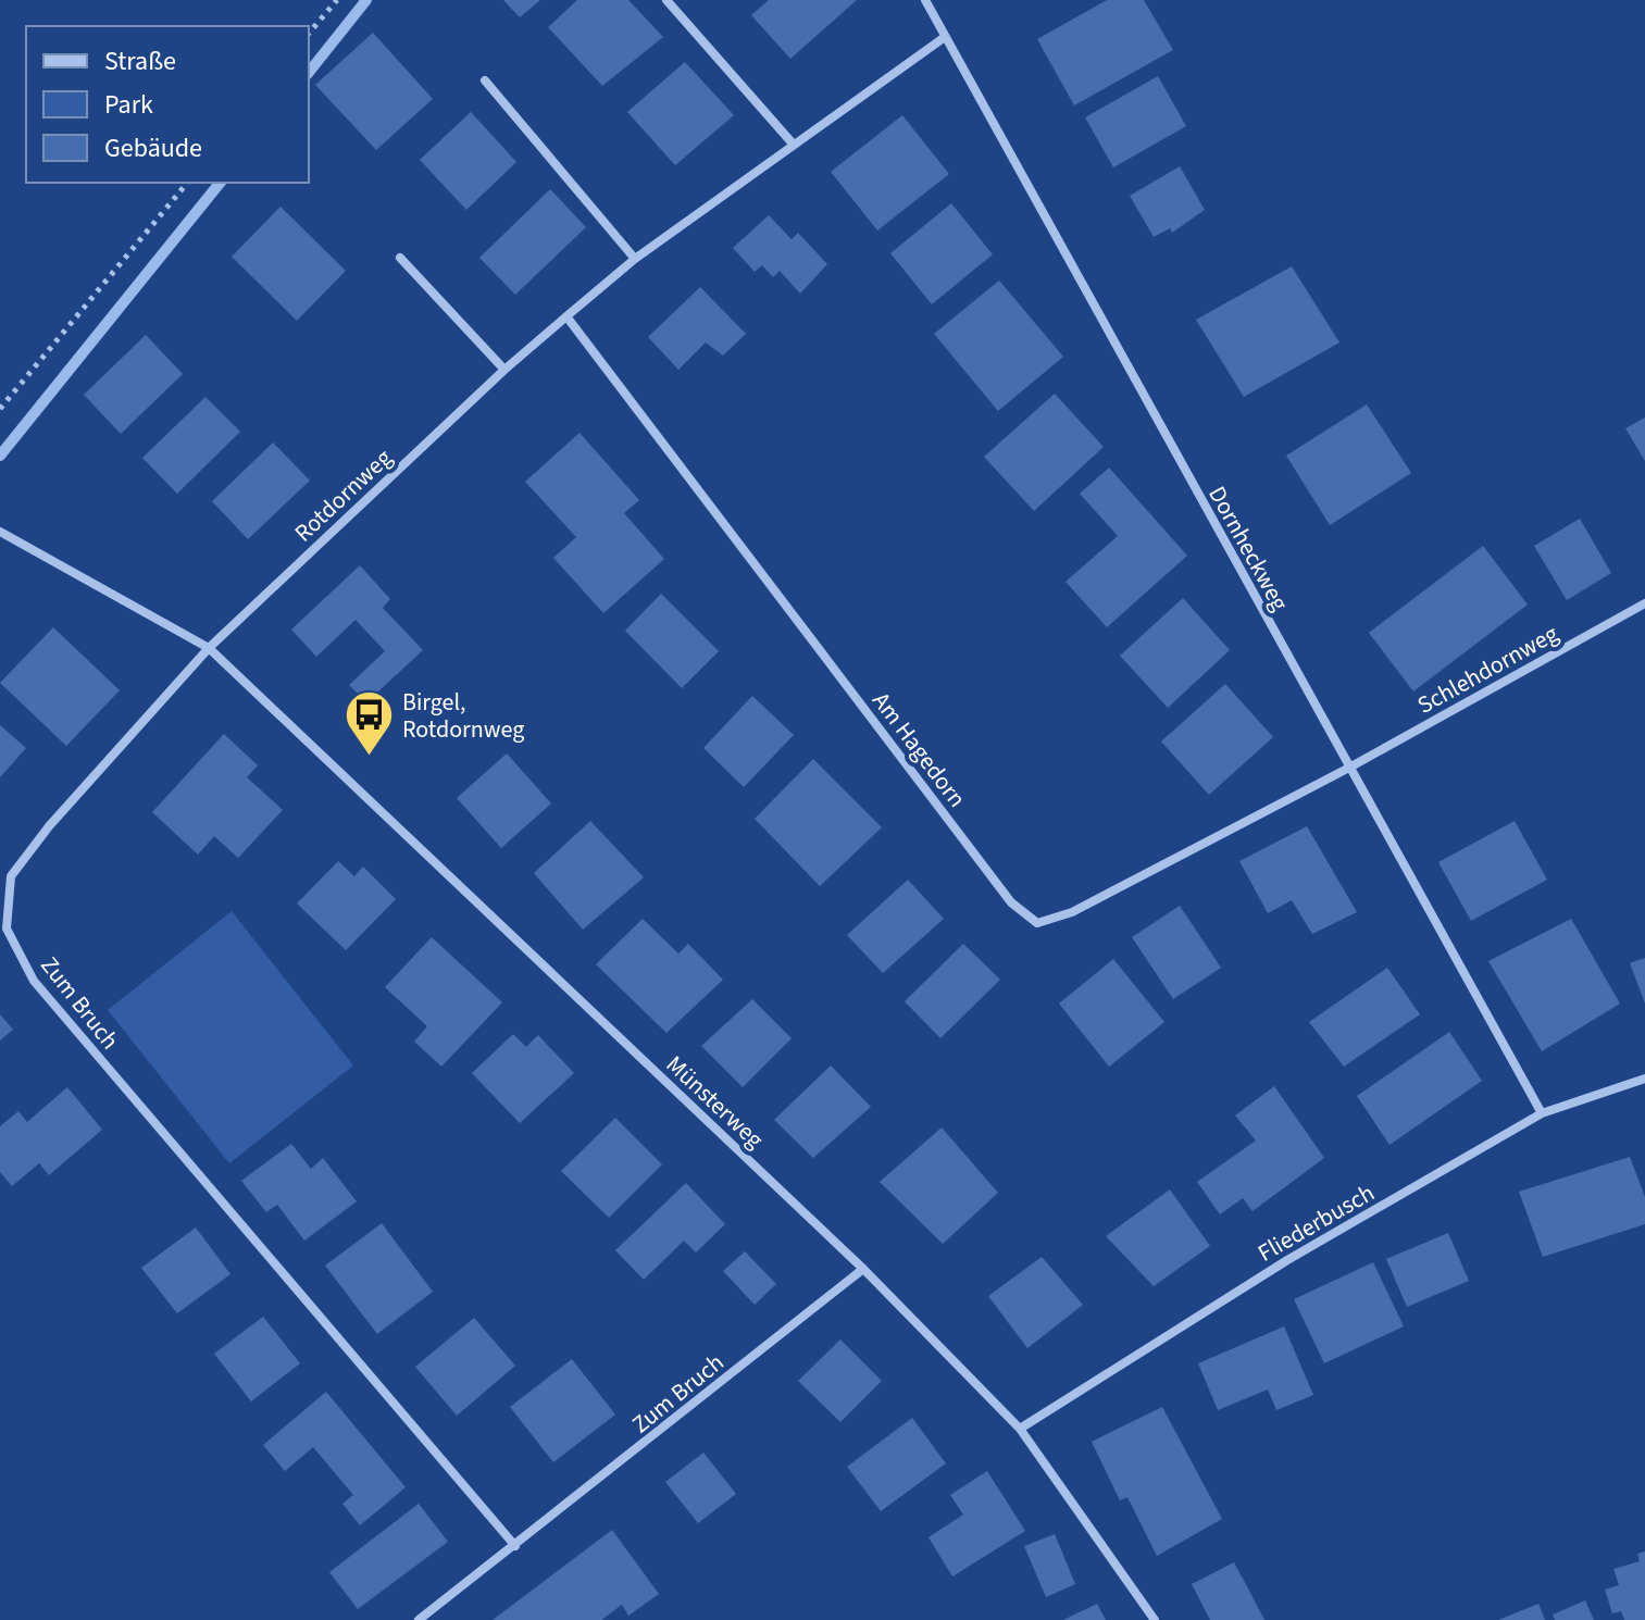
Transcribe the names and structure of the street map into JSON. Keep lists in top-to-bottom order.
{
  "streets": {
    "street": [
      "Rotdornweg",
      "Dornheckweg",
      "Schlehdornweg",
      "Am Hagedorn",
      "Zum Bruch",
      "Münsterweg",
      "Fliederbusch"
    ]
  },
  "crossings": [
    ["Rotdornweg", "Dornheckweg"],
    ["Rotdornweg", "Am Hagedorn"],
    ["Rotdornweg", "Zum Bruch"],
    ["Rotdornweg", "Münsterweg"],
    ["Dornheckweg", "Schlehdornweg"],
    ["Dornheckweg", "Am Hagedorn"],
    ["Dornheckweg", "Fliederbusch"],
    ["Schlehdornweg", "Am Hagedorn"],
    ["Zum Bruch", "Münsterweg"],
    ["Münsterweg", "Fliederbusch"]
  ],
  "places": {
    "bus stop": ["Birgel, Rotdornweg"]
  },
  "legend": ["Straße", "Park", "Gebäude"]
}
